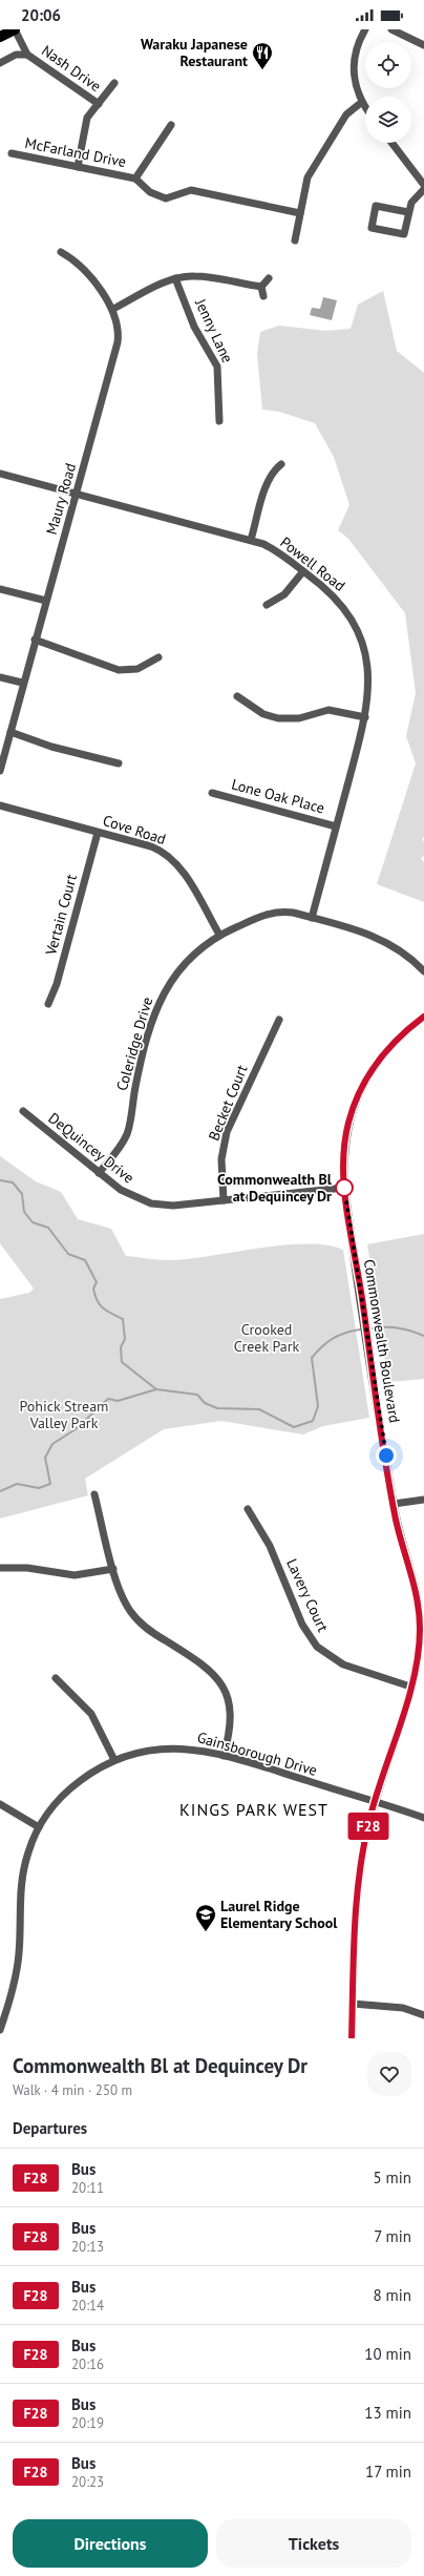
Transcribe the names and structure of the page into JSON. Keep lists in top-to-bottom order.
{
  "streets": {
    "street": [
      "Nash Drive",
      "McFarland Drive",
      "Jenny Lane",
      "Maury Road",
      "Powell Road",
      "Lone Oak Place",
      "Cove Road",
      "Vertain Court",
      "Coleridge Drive",
      "Becket Court",
      "DeQuincey Drive",
      "Commonwealth Boulevard",
      "Lavery Court",
      "Gainsborough Drive"
    ]
  },
  "crossings": [
    ["Nash Drive", "McFarland Drive"],
    ["Maury Road", "Powell Road"],
    ["Powell Road", "Lone Oak Place"],
    ["Powell Road", "Coleridge Drive"],
    ["Cove Road", "Vertain Court"],
    ["Cove Road", "Coleridge Drive"],
    ["Coleridge Drive", "DeQuincey Drive"],
    ["Becket Court", "DeQuincey Drive"],
    ["DeQuincey Drive", "Commonwealth Boulevard"],
    ["Commonwealth Boulevard", "Lavery Court"],
    ["Commonwealth Boulevard", "Gainsborough Drive"]
  ],
  "districts": ["KINGS PARK WEST"],
  "parks": ["Crooked Creek Park", "Pohick Stream Valley Park"],
  "places": {
    "restaurant": ["Waraku Japanese Restaurant"],
    "other": ["Commonwealth Bl at Dequincey Dr"],
    "school or university": ["Laurel Ridge Elementary School"]
  },
  "lines": ["bus line F28"],
  "page": {
    "status": "20:06",
    "on_map": "F28",
    "heading": [
      ["Commonwealth Bl at Dequincey Dr", "Walk · 4 min · 250 m"],
      "Departures"
    ],
    "list": [
      {
        "mark": "F28",
        "name": "Bus",
        "note": "20:11",
        "value": "5 min"
      },
      {
        "mark": "F28",
        "name": "Bus",
        "note": "20:13",
        "value": "7 min"
      },
      {
        "mark": "F28",
        "name": "Bus",
        "note": "20:14",
        "value": "8 min"
      },
      {
        "mark": "F28",
        "name": "Bus",
        "note": "20:16",
        "value": "10 min"
      },
      {
        "mark": "F28",
        "name": "Bus",
        "note": "20:19",
        "value": "13 min"
      },
      {
        "mark": "F28",
        "name": "Bus",
        "note": "20:23",
        "value": "17 min"
      }
    ],
    "buttons": ["Directions", "Tickets"]
  }
}
